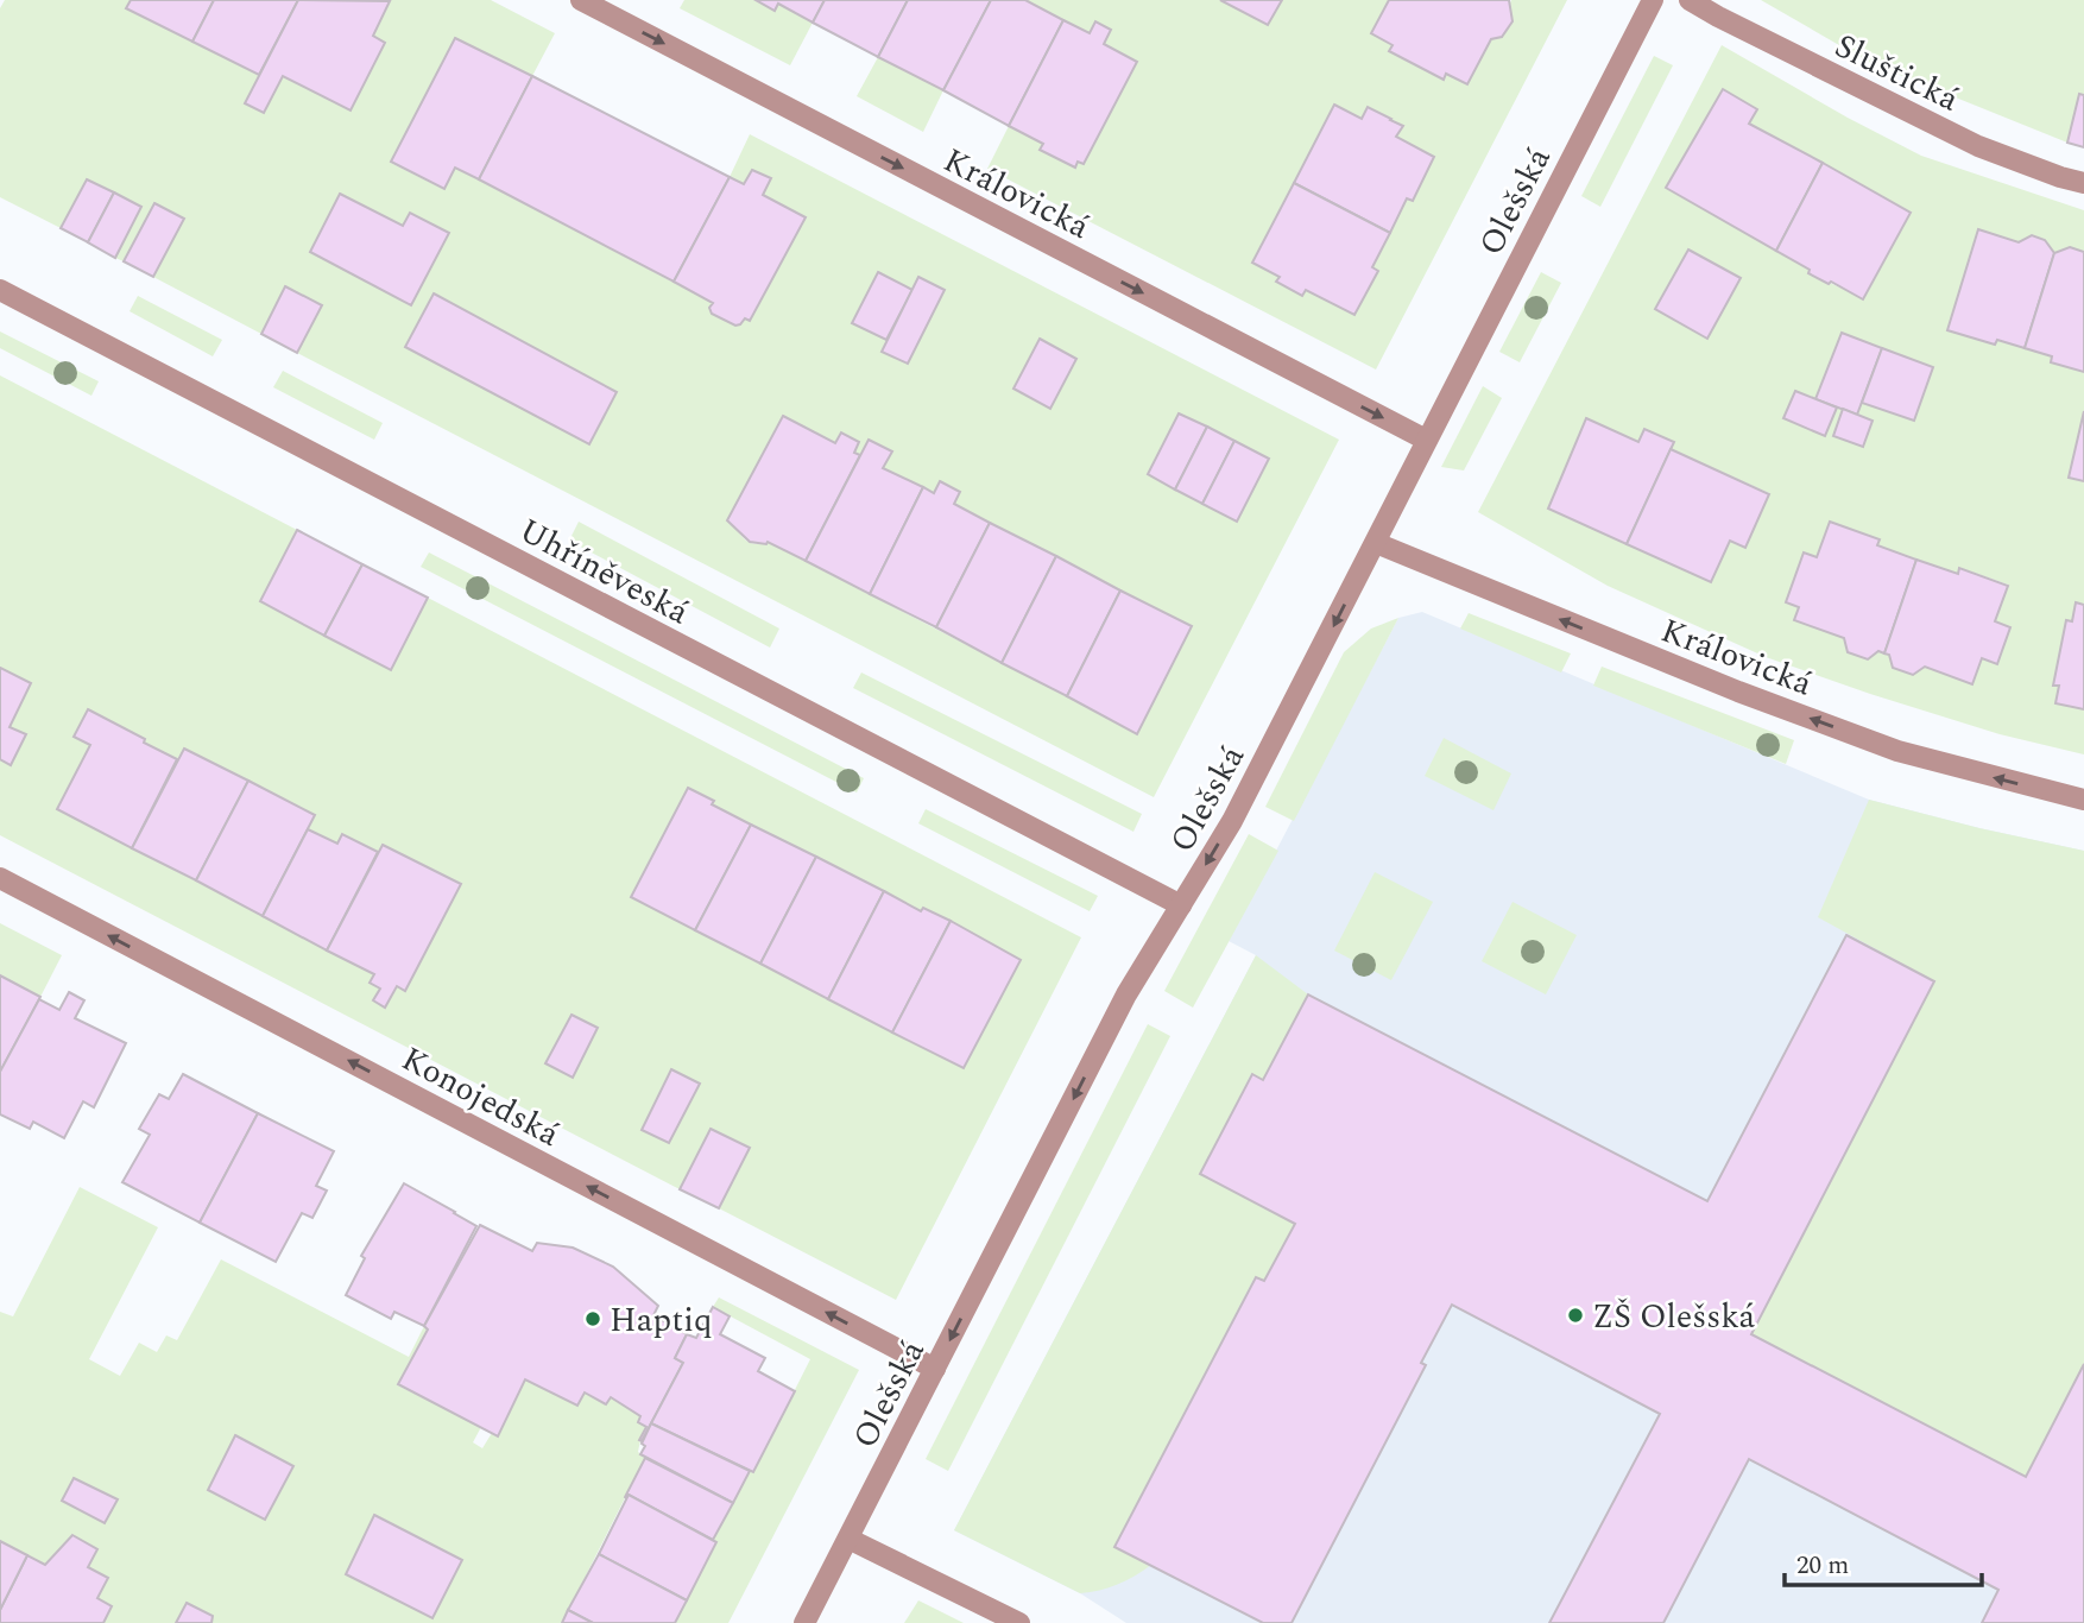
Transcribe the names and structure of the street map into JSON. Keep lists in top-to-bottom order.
{
  "streets": {
    "street": [
      "Sluštická",
      "Královická",
      "Olešská",
      "Uhříněveská",
      "Konojedská"
    ]
  },
  "crossings": [
    ["Královická", "Olešská"],
    ["Olešská", "Uhříněveská"],
    ["Olešská", "Konojedská"]
  ],
  "one_way": ["Olešská", "Konojedská"],
  "places": ["ZŠ Olešská", "Haptiq"],
  "scale_bar": "20 m"
}
